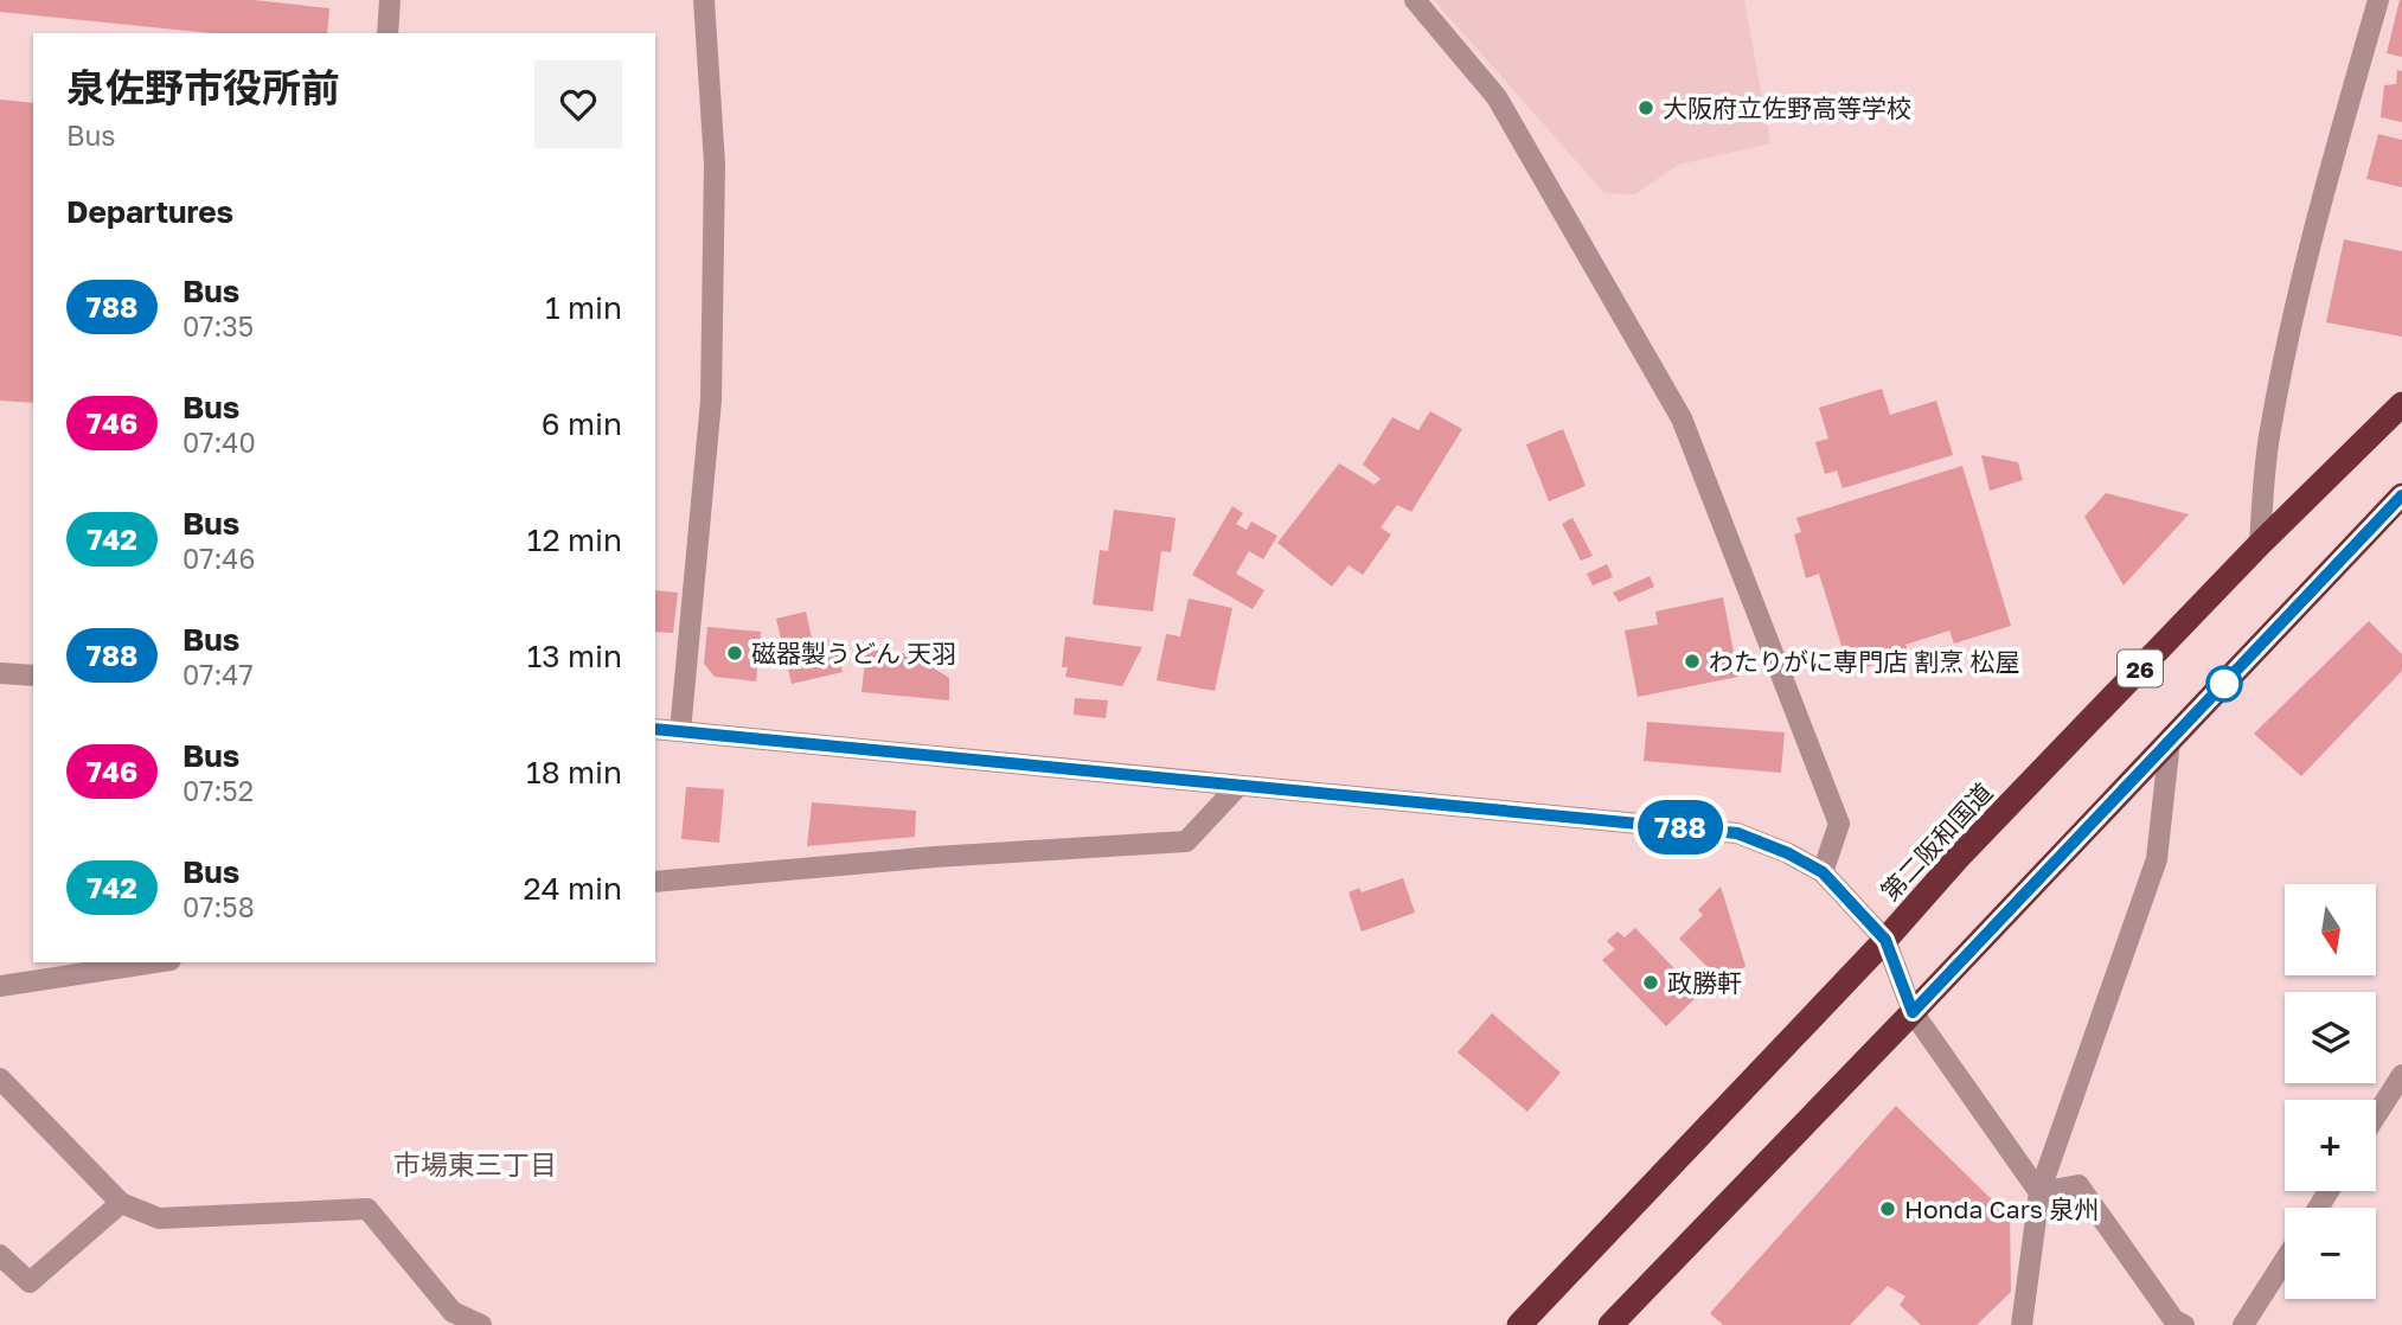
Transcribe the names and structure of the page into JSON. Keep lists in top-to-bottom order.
{
  "streets": {
    "highway": ["26", "第二阪和国道"]
  },
  "districts": ["市場東三丁目"],
  "places": [
    "大阪府立佐野高等学校",
    "磁器製うどん 天羽",
    "わたりがに専門店 割烹 松屋",
    "政勝軒",
    "Honda Cars 泉州"
  ],
  "lines": ["bus line 788"],
  "north": "bottom",
  "page": {
    "on_map": "788",
    "heading": [
      ["泉佐野市役所前", "Bus"],
      "Departures"
    ],
    "list": [
      {
        "mark": "788",
        "name": "Bus",
        "note": "07:35",
        "value": "1 min"
      },
      {
        "mark": "746",
        "name": "Bus",
        "note": "07:40",
        "value": "6 min"
      },
      {
        "mark": "742",
        "name": "Bus",
        "note": "07:46",
        "value": "12 min"
      },
      {
        "mark": "788",
        "name": "Bus",
        "note": "07:47",
        "value": "13 min"
      },
      {
        "mark": "746",
        "name": "Bus",
        "note": "07:52",
        "value": "18 min"
      },
      {
        "mark": "742",
        "name": "Bus",
        "note": "07:58",
        "value": "24 min"
      }
    ],
    "map_buttons": ["+", "−"]
  }
}
